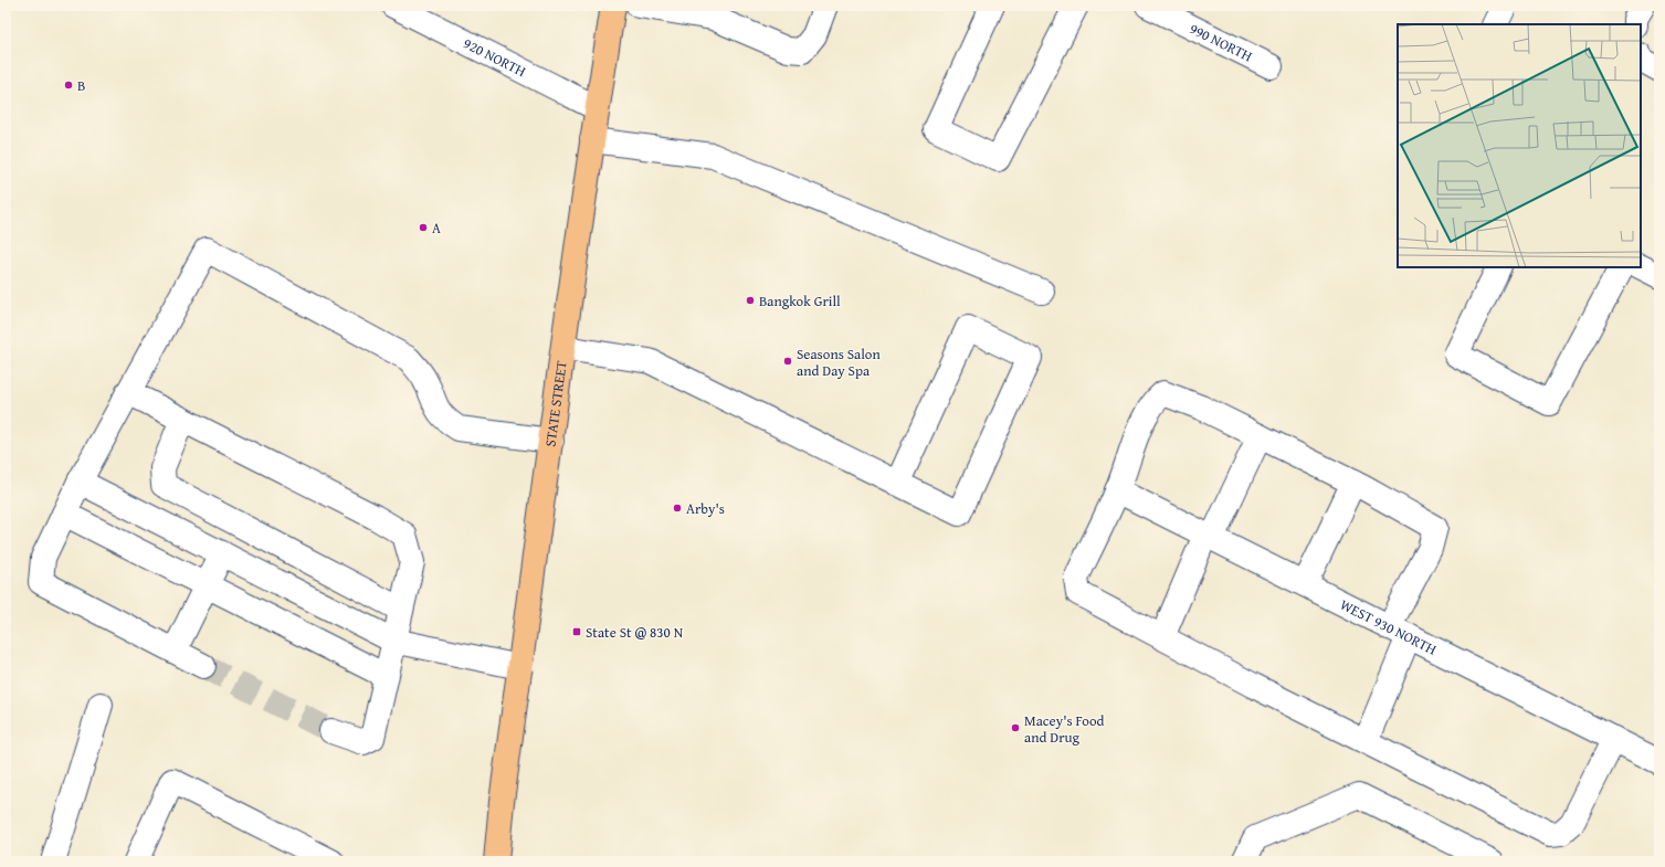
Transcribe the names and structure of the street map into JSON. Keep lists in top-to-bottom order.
{
  "streets": {
    "main road": ["STATE STREET"],
    "street": ["990 NORTH", "920 NORTH", "WEST 930 NORTH"]
  },
  "crossings": [
    ["920 NORTH", "STATE STREET"]
  ],
  "places": {
    "other": [
      "B",
      "A",
      "Bangkok Grill",
      "Seasons Salon and Day Spa",
      "Arby's",
      "Macey's Food and Drug"
    ],
    "transit": ["State St @ 830 N"]
  }
}
